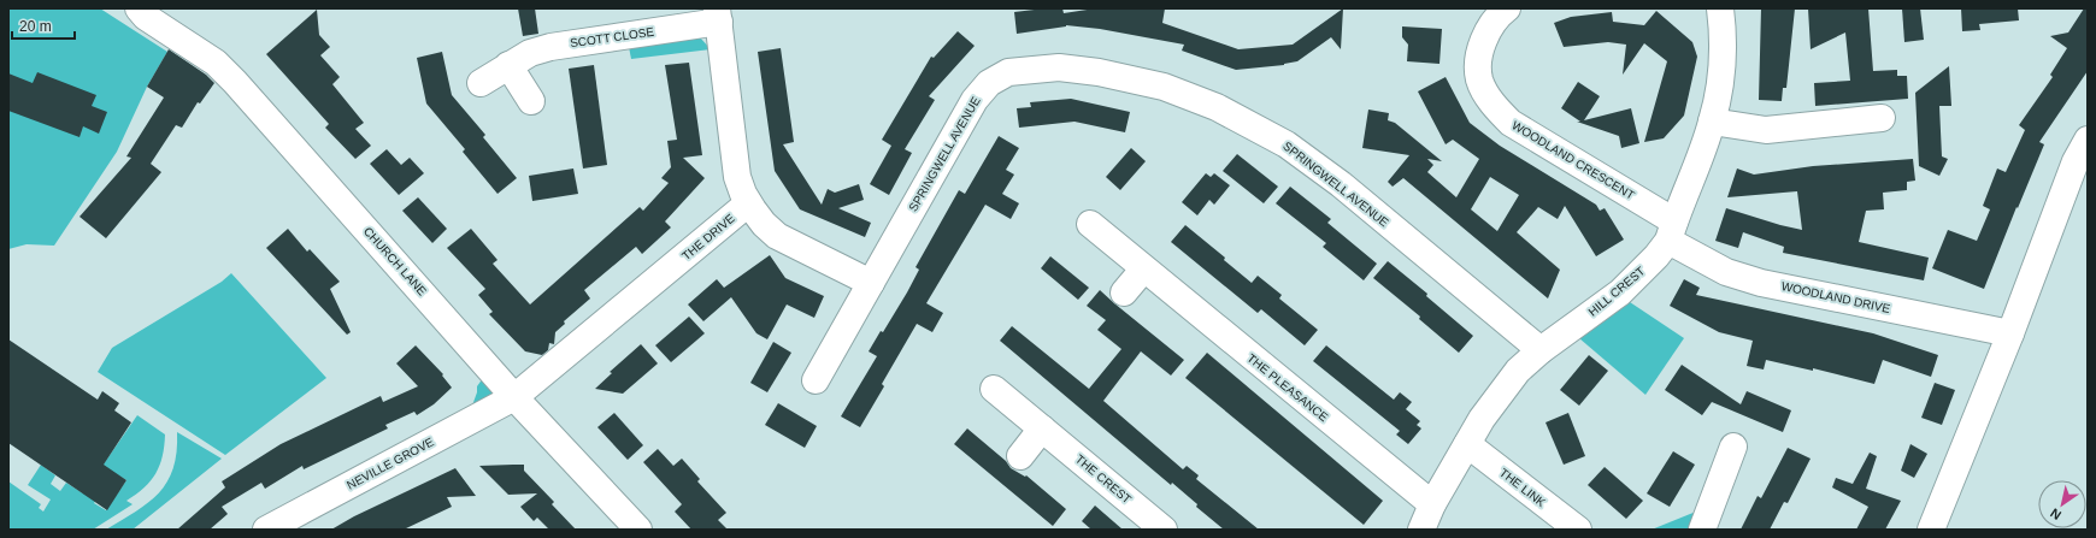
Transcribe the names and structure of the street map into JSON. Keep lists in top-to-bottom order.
{
  "streets": {
    "street": [
      "SCOTT CLOSE",
      "SPRINGWELL AVENUE",
      "WOODLAND CRESCENT",
      "THE DRIVE",
      "CHURCH LANE",
      "HILL CREST",
      "WOODLAND DRIVE",
      "THE PLEASANCE",
      "NEVILLE GROVE",
      "THE CREST",
      "THE LINK"
    ]
  },
  "crossings": [
    ["SPRINGWELL AVENUE", "HILL CREST"],
    ["WOODLAND CRESCENT", "HILL CREST"],
    ["WOODLAND CRESCENT", "WOODLAND DRIVE"],
    ["THE DRIVE", "CHURCH LANE"],
    ["THE DRIVE", "NEVILLE GROVE"],
    ["CHURCH LANE", "NEVILLE GROVE"],
    ["HILL CREST", "WOODLAND DRIVE"],
    ["HILL CREST", "THE PLEASANCE"],
    ["HILL CREST", "THE LINK"]
  ],
  "scale_bar": "20 m",
  "north": "bottom left"
}
